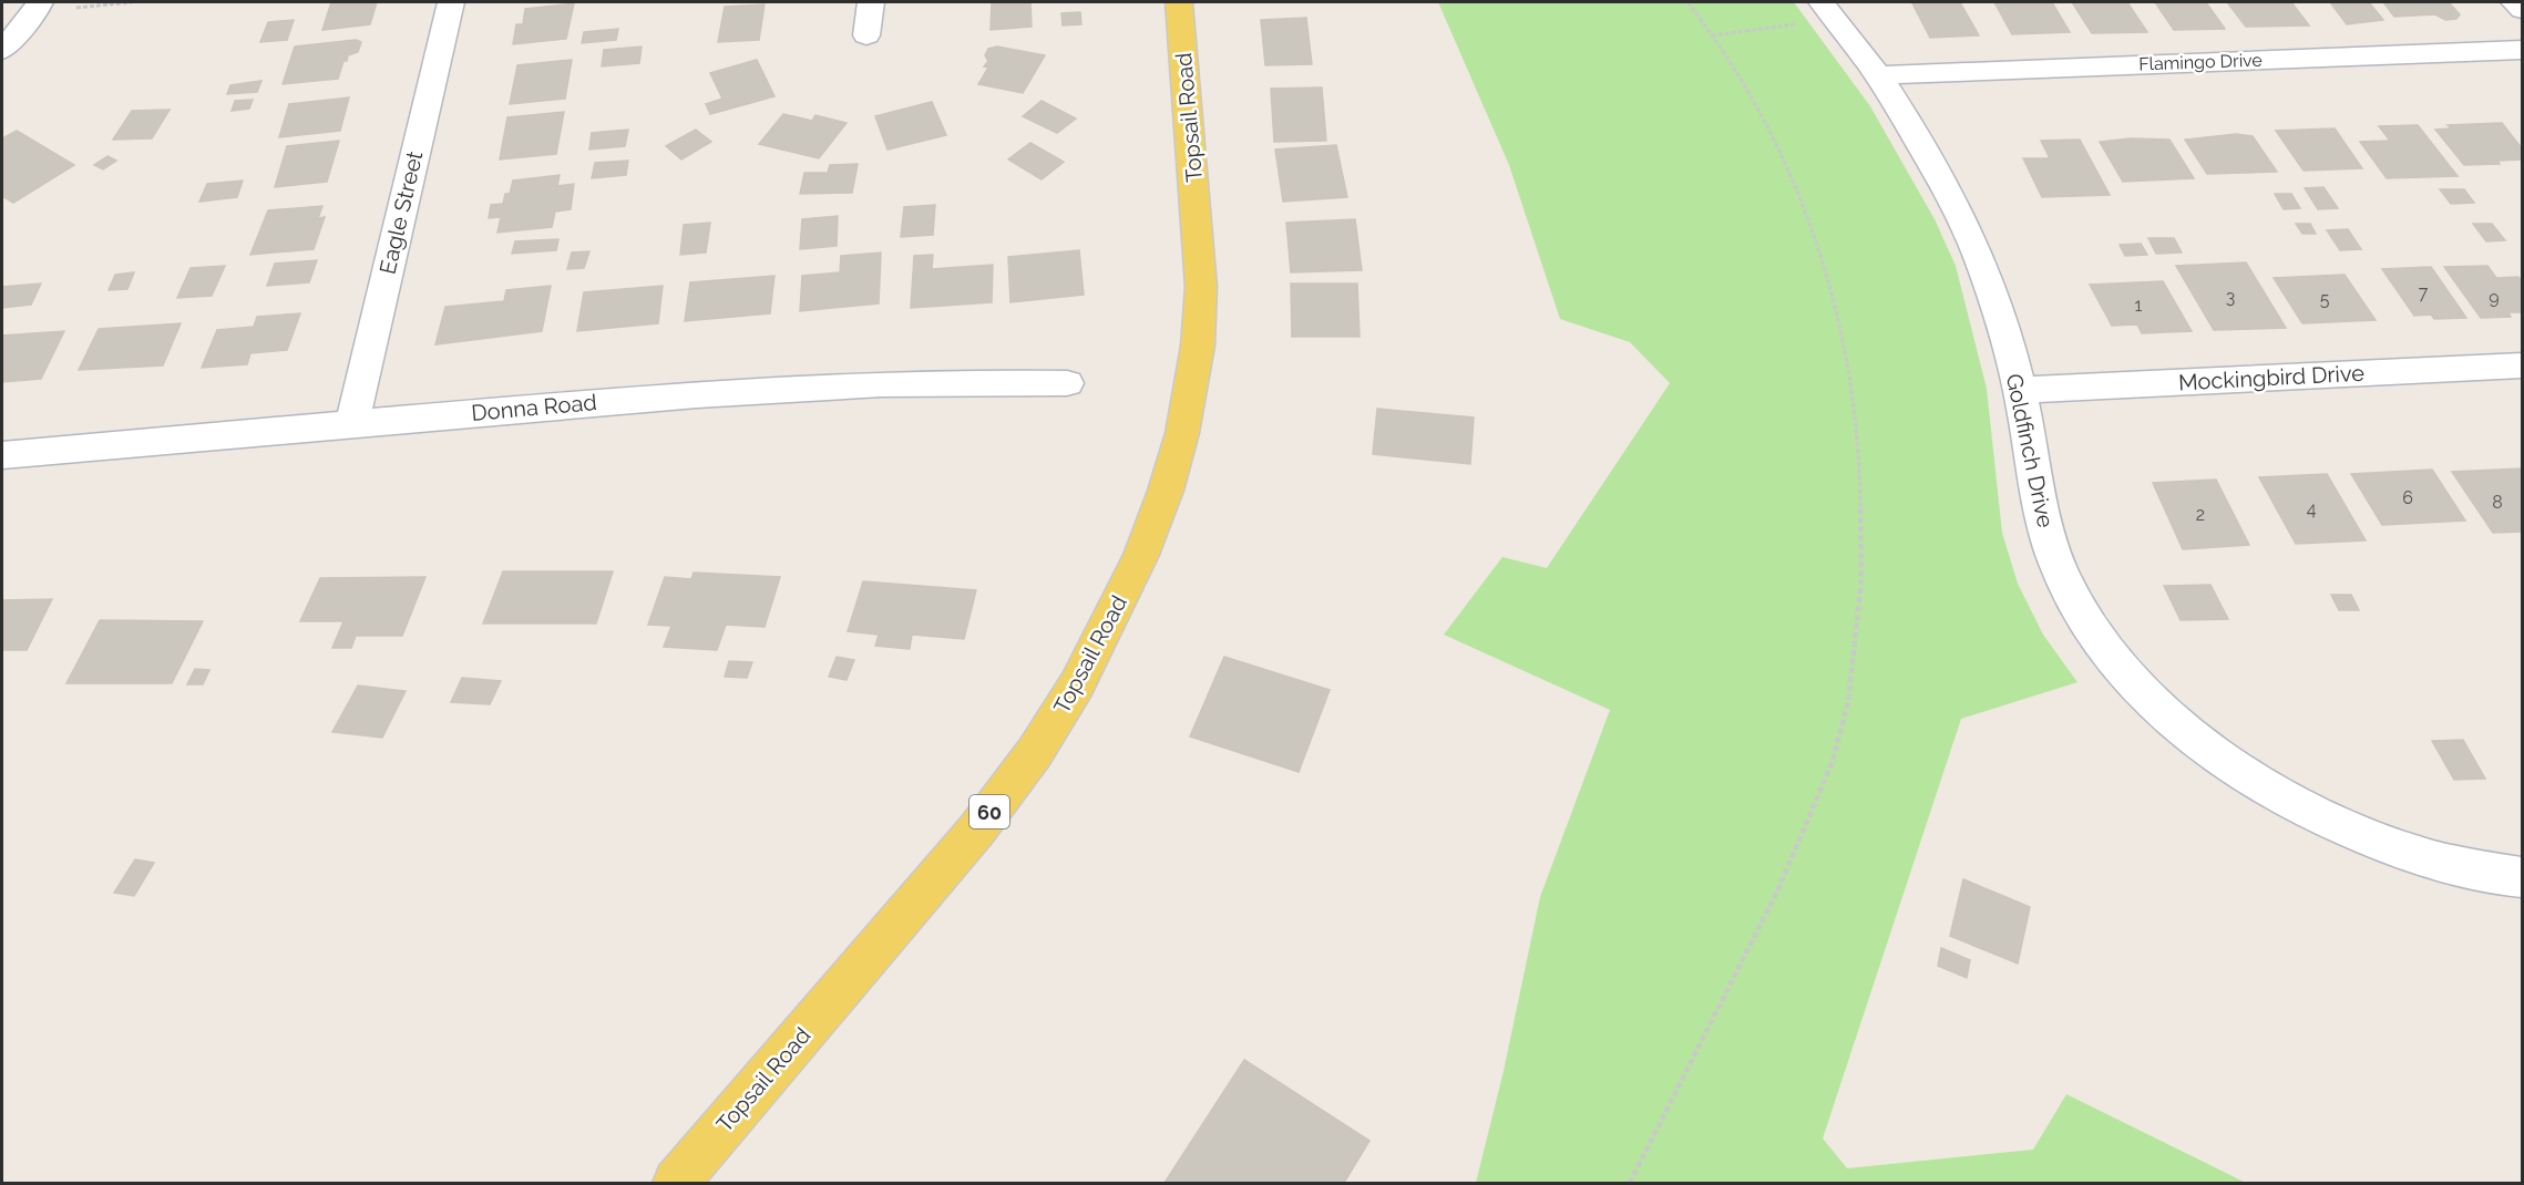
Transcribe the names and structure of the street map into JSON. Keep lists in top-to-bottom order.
{
  "streets": {
    "main road": ["Topsail Road", "60"],
    "street": [
      "Flamingo Drive",
      "Eagle Street",
      "Mockingbird Drive",
      "Donna Road",
      "Goldfinch Drive"
    ]
  },
  "crossings": [
    ["Flamingo Drive", "Goldfinch Drive"],
    ["Eagle Street", "Donna Road"],
    ["Mockingbird Drive", "Goldfinch Drive"]
  ],
  "house_numbers": [
    "7",
    "3",
    "9",
    "5",
    "1",
    "6",
    "8",
    "4",
    "2"
  ]
}
